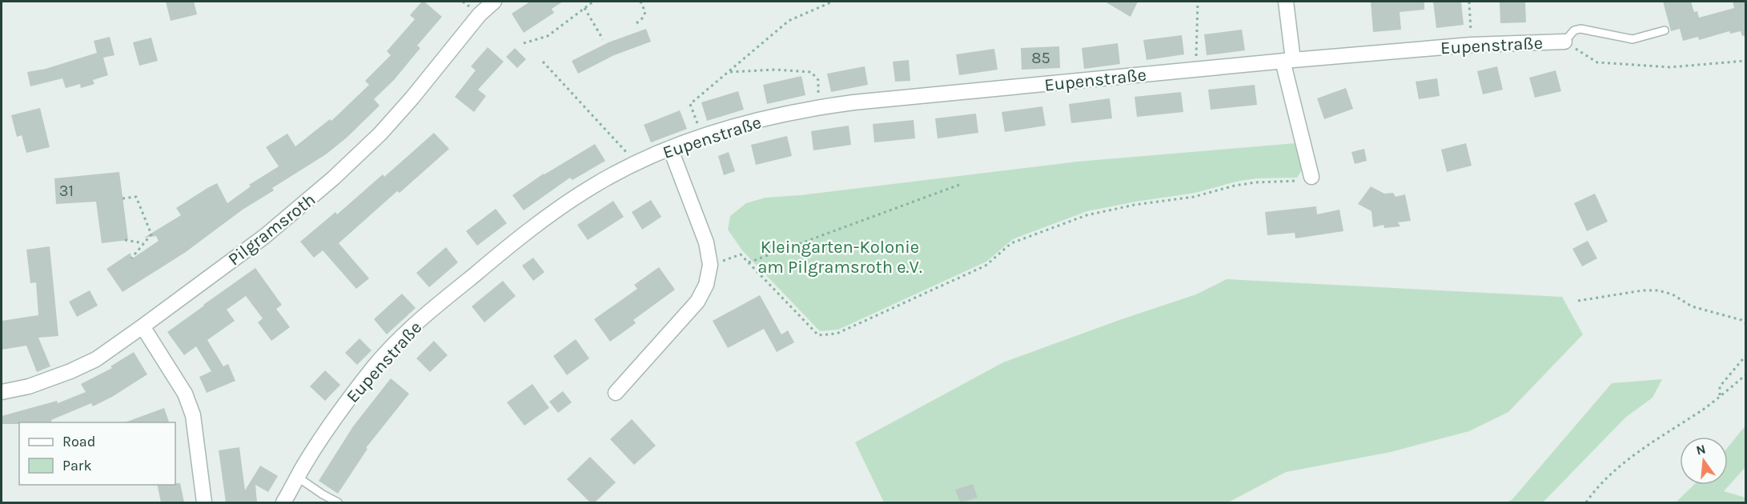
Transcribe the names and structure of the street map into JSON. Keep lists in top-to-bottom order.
{
  "streets": {
    "street": ["Eupenstraße", "Pilgramsroth"]
  },
  "parks": ["Kleingarten-Kolonie am Pilgramsroth e.V."],
  "house_numbers": ["85", "31"],
  "legend": ["Road", "Park"],
  "north": "top"
}
